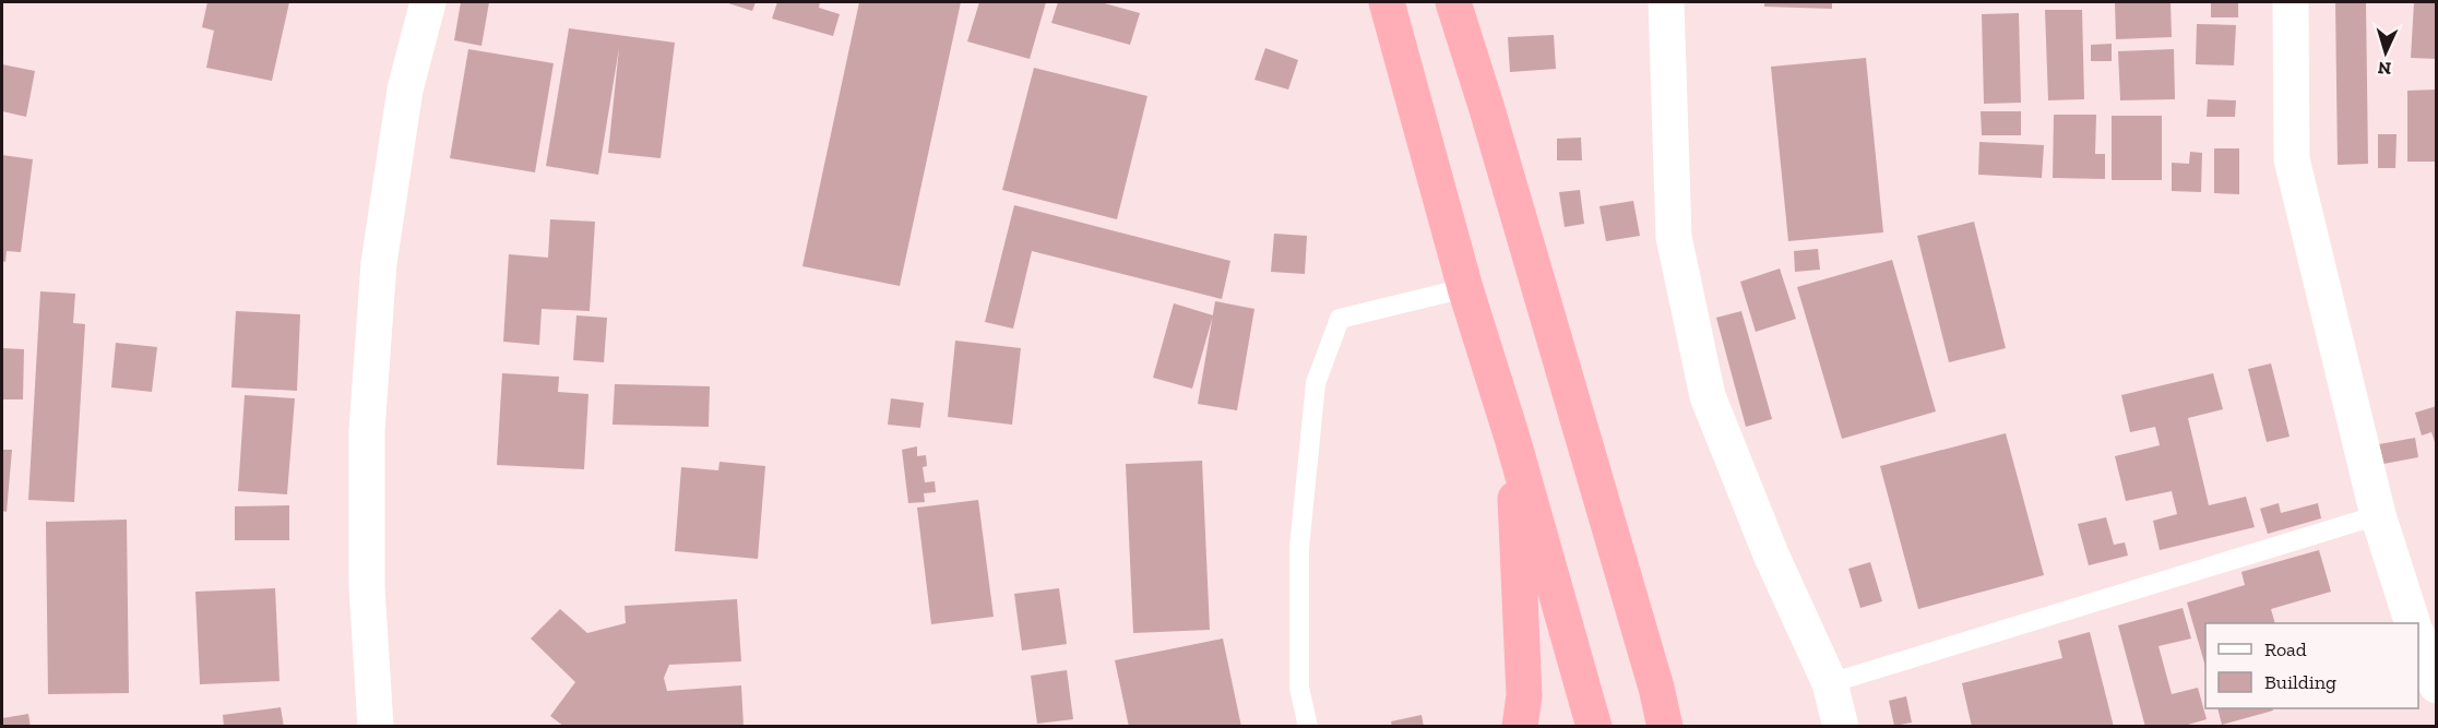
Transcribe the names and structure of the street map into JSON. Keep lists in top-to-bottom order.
{
  "legend": ["Road", "Building"],
  "north": "bottom"
}
